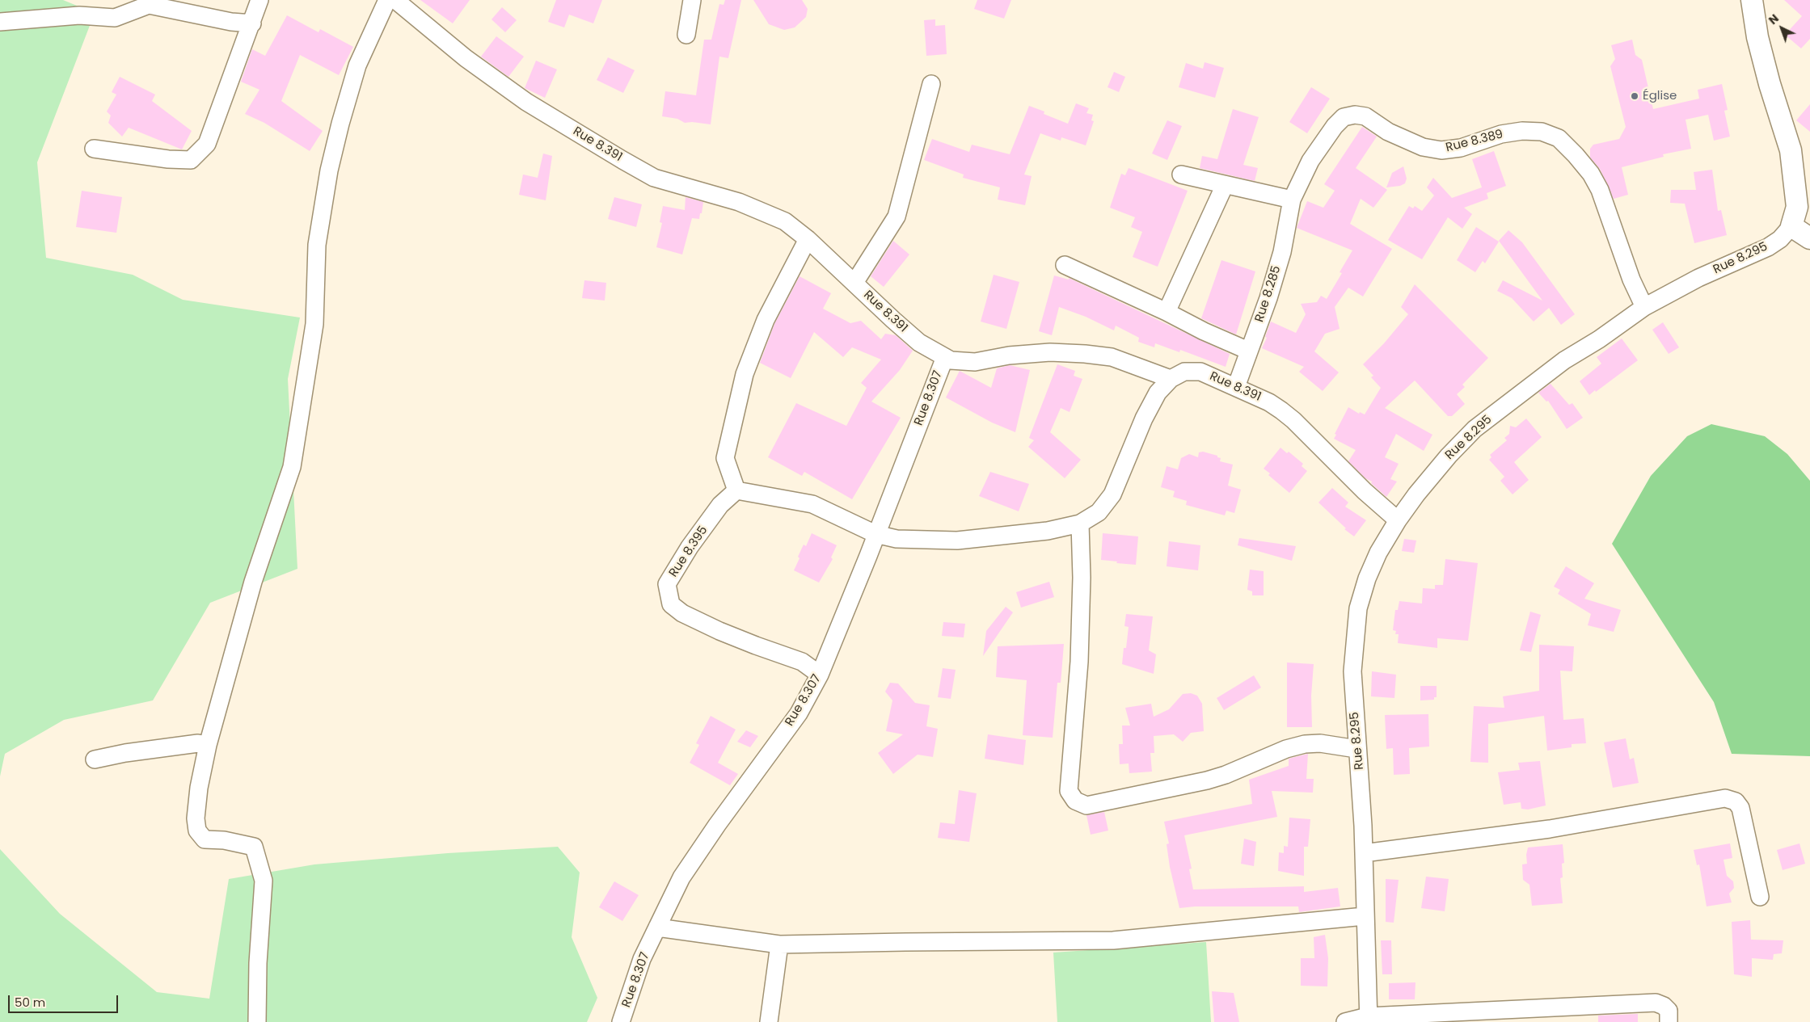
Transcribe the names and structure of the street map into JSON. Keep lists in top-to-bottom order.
{
  "streets": {
    "street": [
      "Rue 8.389",
      "Rue 8.391",
      "Rue 8.295",
      "Rue 8.285",
      "Rue 8.307",
      "Rue 8.395"
    ]
  },
  "crossings": [
    ["Rue 8.389", "Rue 8.295"],
    ["Rue 8.389", "Rue 8.285"],
    ["Rue 8.391", "Rue 8.295"],
    ["Rue 8.391", "Rue 8.285"],
    ["Rue 8.391", "Rue 8.307"],
    ["Rue 8.307", "Rue 8.395"]
  ],
  "places": ["Église"],
  "scale_bar": "50 m",
  "north": "top left"
}
